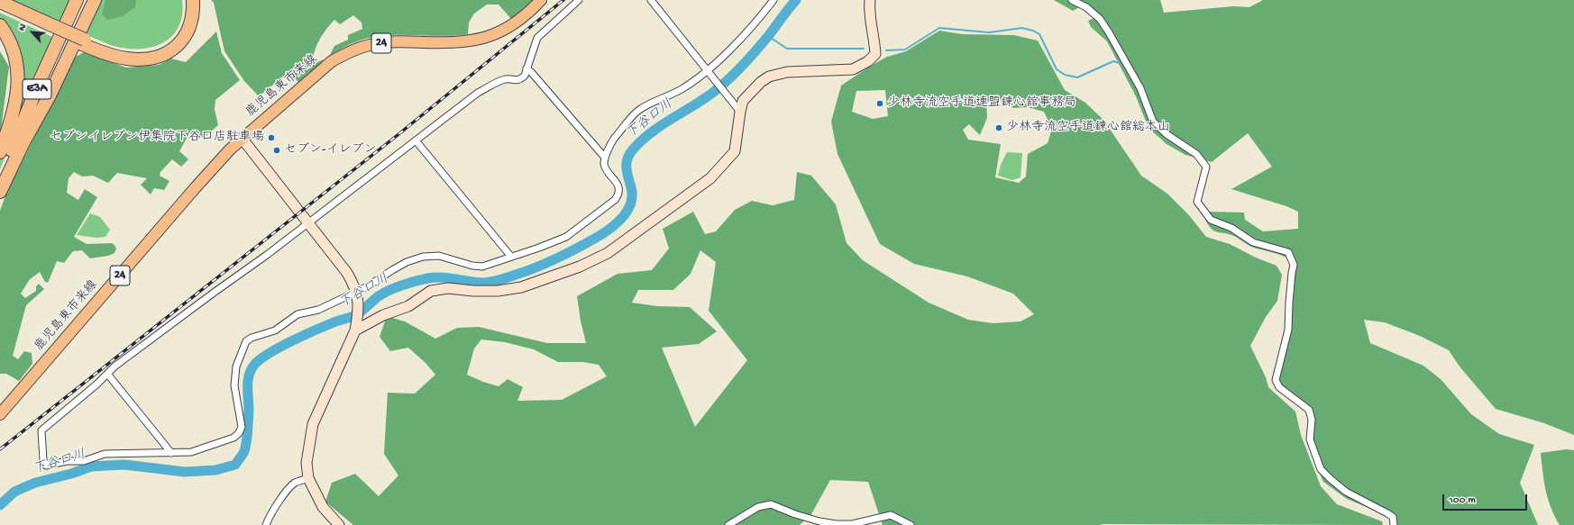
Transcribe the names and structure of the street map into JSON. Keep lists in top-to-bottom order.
{
  "streets": {
    "highway": ["E3A"],
    "main road": ["24", "鹿児島東市来線"]
  },
  "water": ["下谷口川"],
  "places": [
    "少林寺流空手道連盟錬心舘事務局",
    "少林寺流空手道錬心舘総本山",
    "セブンイレブン伊集院下谷口店駐車場",
    "セブン-イレブン"
  ],
  "scale_bar": "100 m",
  "north": "top left"
}
